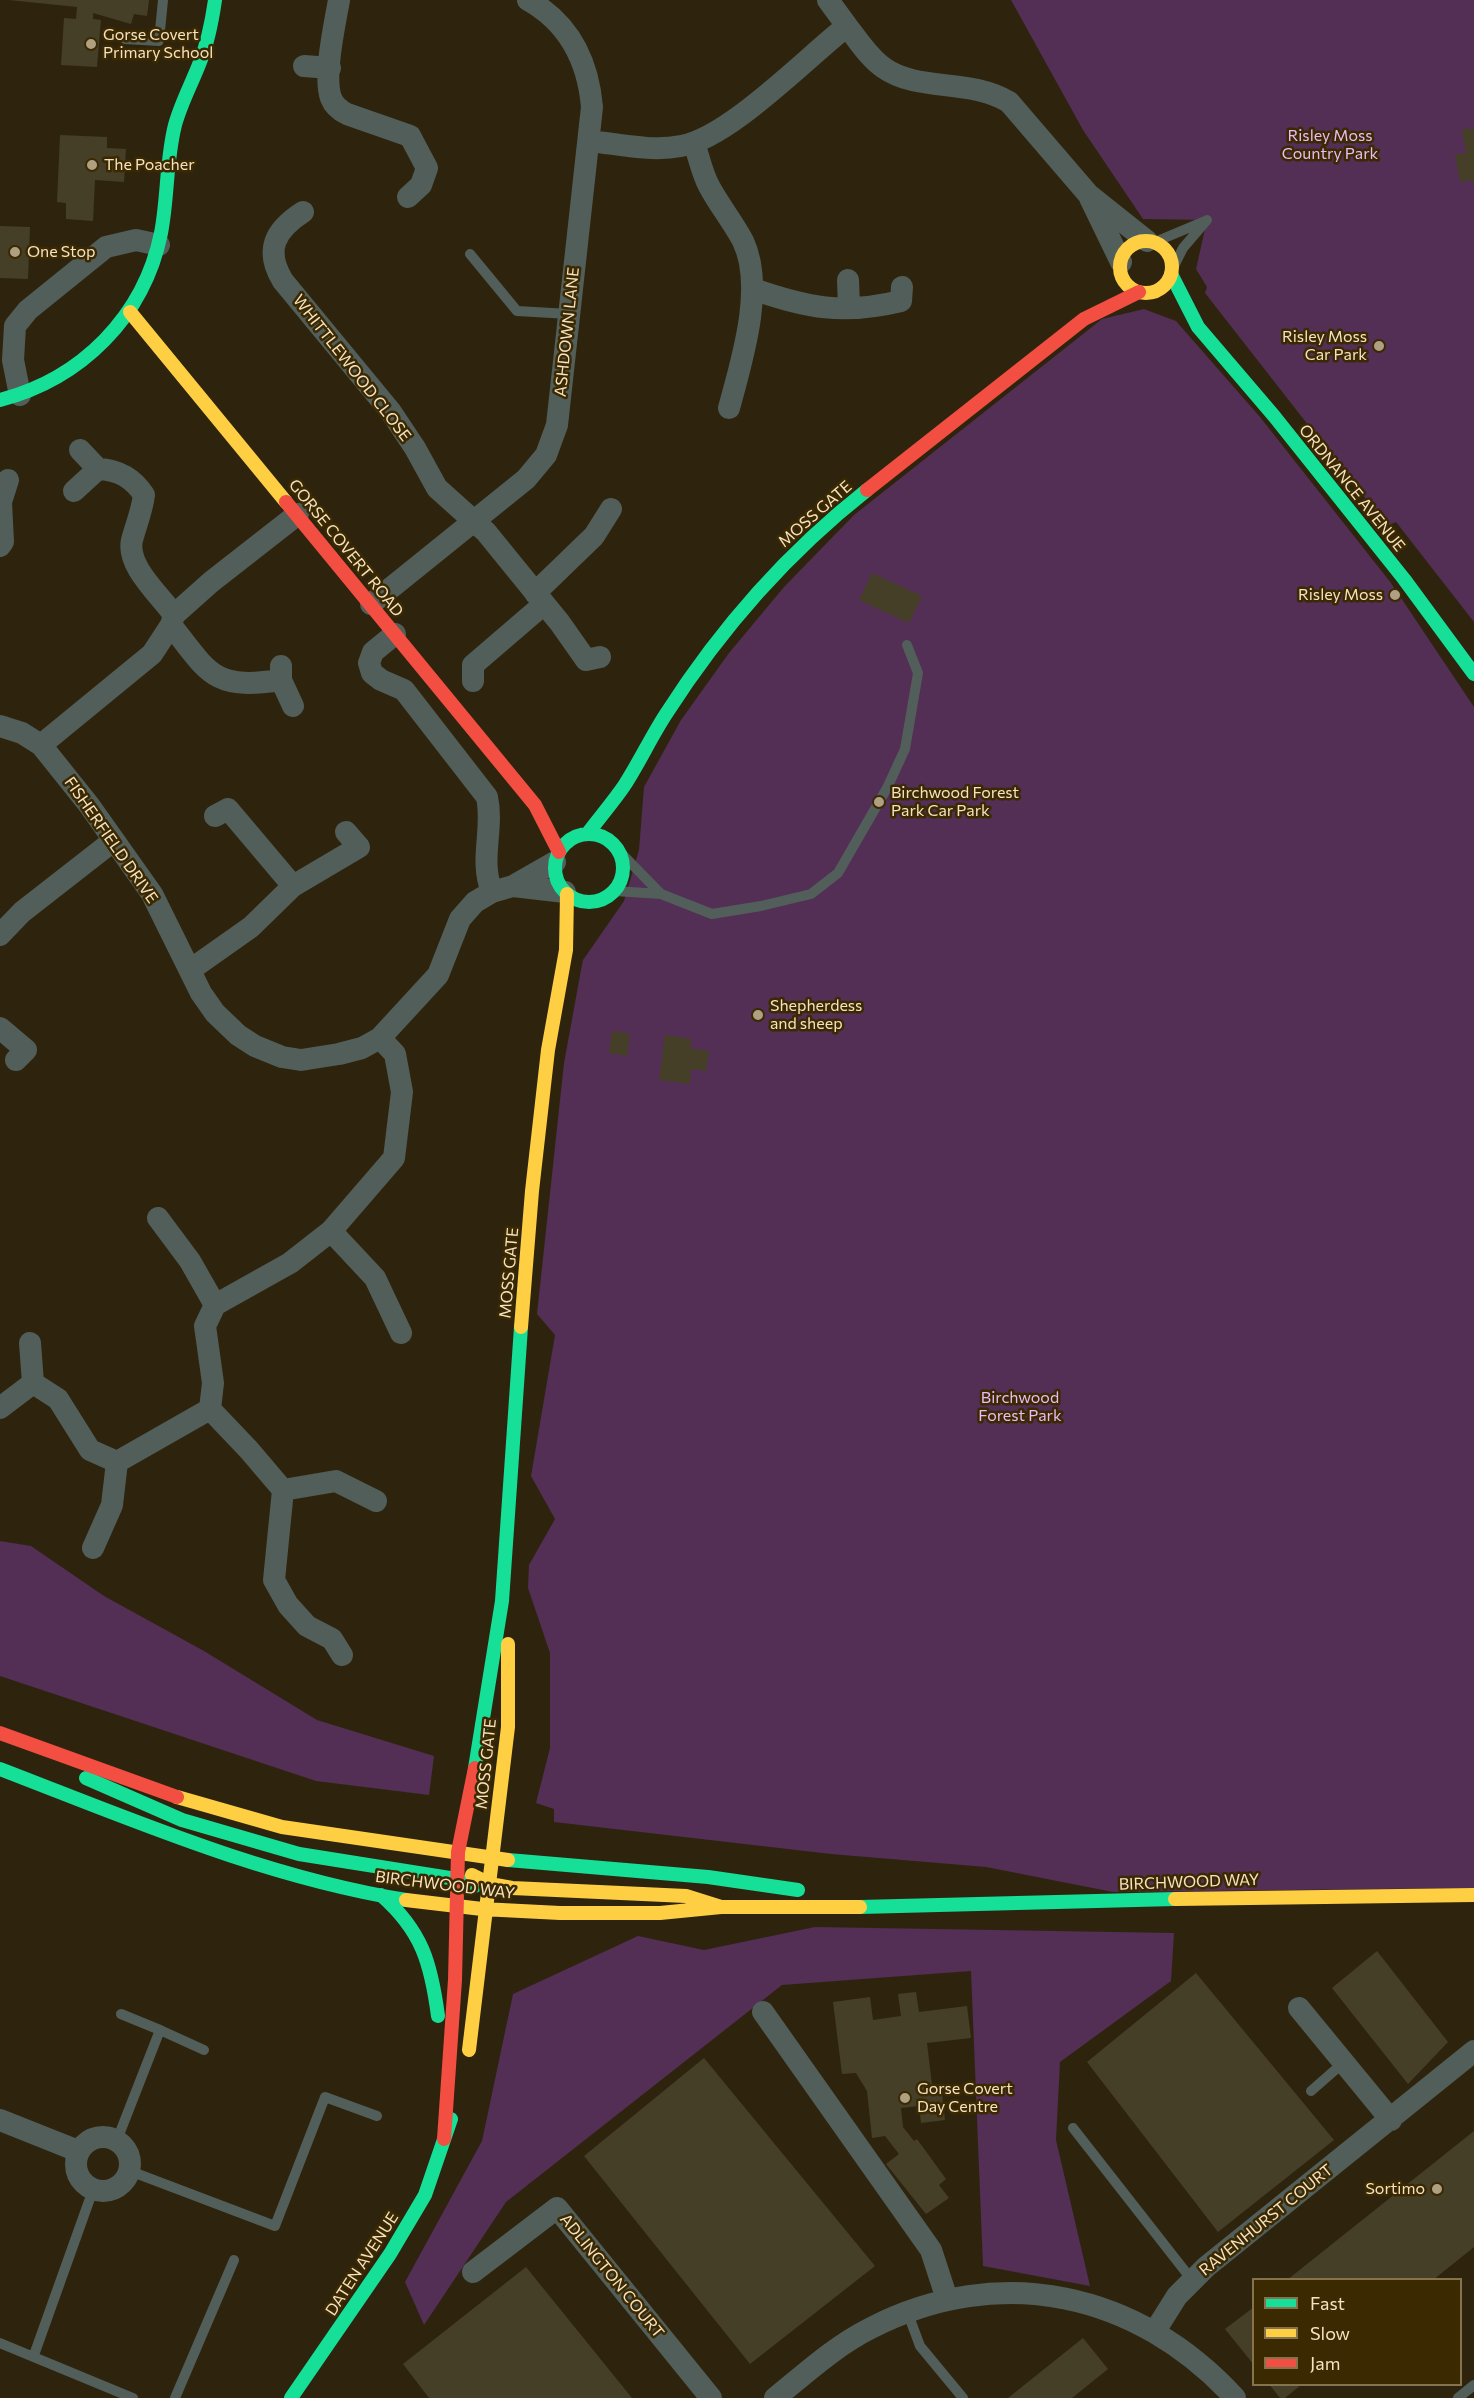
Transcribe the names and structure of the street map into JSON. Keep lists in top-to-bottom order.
{
  "streets": {
    "street": [
      "ASHDOWN LANE",
      "WHITTLEWOOD CLOSE",
      "ORDNANCE AVENUE",
      "MOSS GATE",
      "GORSE COVERT ROAD",
      "FISHERFIELD DRIVE",
      "BIRCHWOOD WAY",
      "RAVENHURST COURT",
      "DATEN AVENUE",
      "ADLINGTON COURT"
    ]
  },
  "crossings": [
    ["ASHDOWN LANE", "WHITTLEWOOD CLOSE"],
    ["ASHDOWN LANE", "GORSE COVERT ROAD"],
    ["ORDNANCE AVENUE", "MOSS GATE"],
    ["MOSS GATE", "GORSE COVERT ROAD"],
    ["MOSS GATE", "FISHERFIELD DRIVE"],
    ["MOSS GATE", "BIRCHWOOD WAY"],
    ["MOSS GATE", "DATEN AVENUE"],
    ["GORSE COVERT ROAD", "FISHERFIELD DRIVE"],
    ["BIRCHWOOD WAY", "DATEN AVENUE"]
  ],
  "parks": ["Risley Moss Country Park", "Birchwood Forest Park"],
  "places": [
    "Gorse Covert Primary School",
    "The Poacher",
    "One Stop",
    "Risley Moss Car Park",
    "Risley Moss",
    "Birchwood Forest Park Car Park",
    "Shepherdess and sheep",
    "Gorse Covert Day Centre",
    "Sortimo"
  ],
  "legend": ["Fast", "Slow", "Jam"]
}
